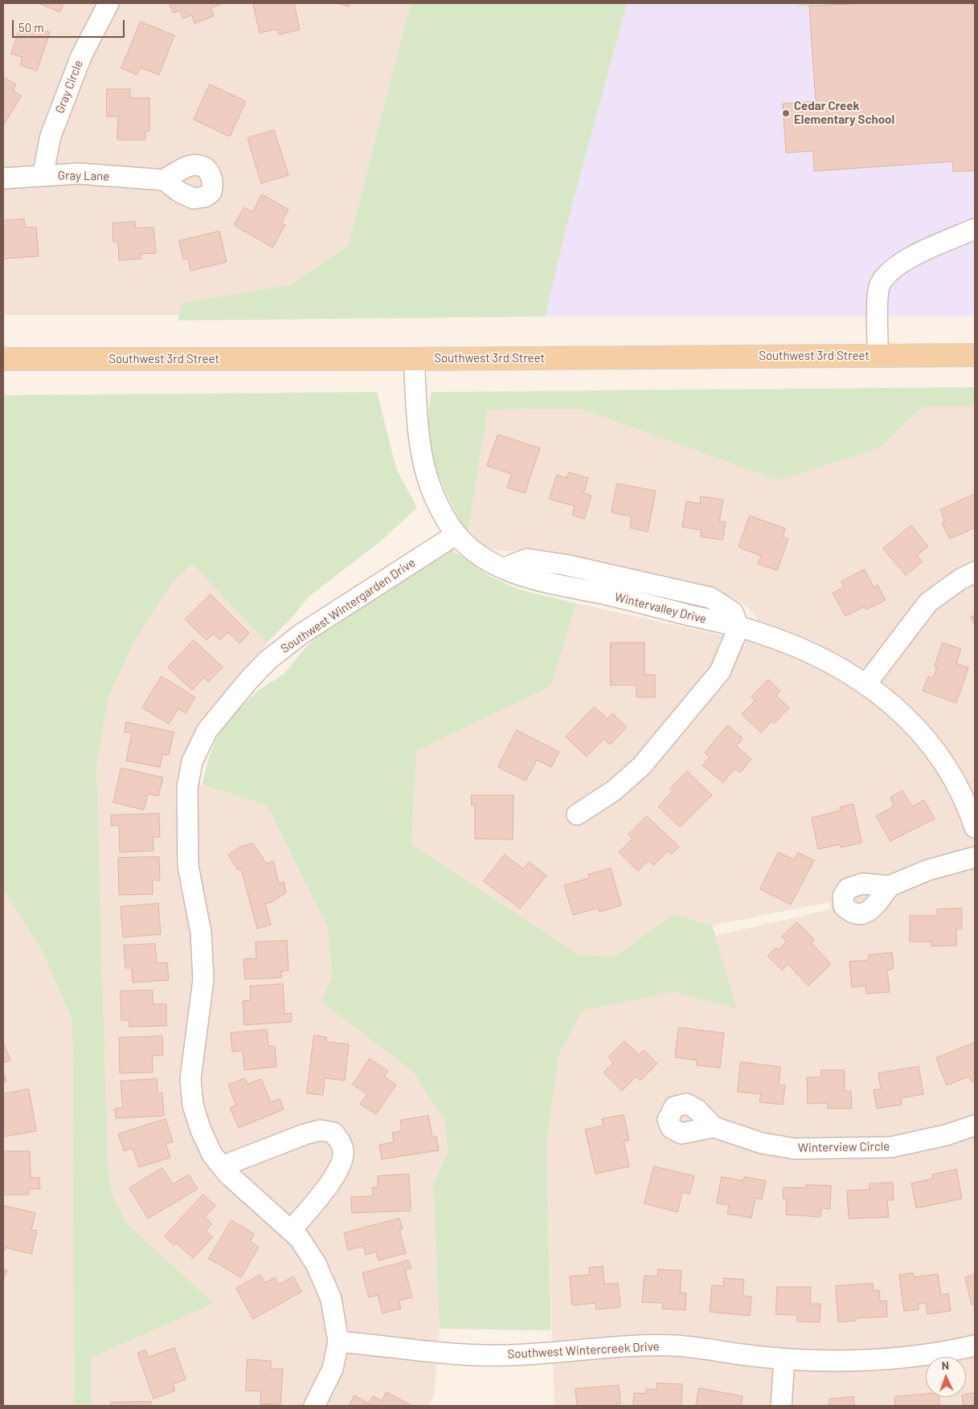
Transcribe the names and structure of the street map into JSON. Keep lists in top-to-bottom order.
{
  "streets": {
    "main road": ["Southwest 3rd Street"],
    "street": [
      "Gray Circle",
      "Gray Lane",
      "Southwest Wintergarden Drive",
      "Wintervalley Drive",
      "Winterview Circle",
      "Southwest Wintercreek Drive"
    ]
  },
  "crossings": [
    ["Gray Circle", "Gray Lane"],
    ["Southwest 3rd Street", "Wintervalley Drive"],
    ["Southwest Wintergarden Drive", "Wintervalley Drive"],
    ["Southwest Wintergarden Drive", "Southwest Wintercreek Drive"]
  ],
  "places": ["Cedar Creek Elementary School"],
  "scale_bar": "50 m",
  "north": "top"
}
